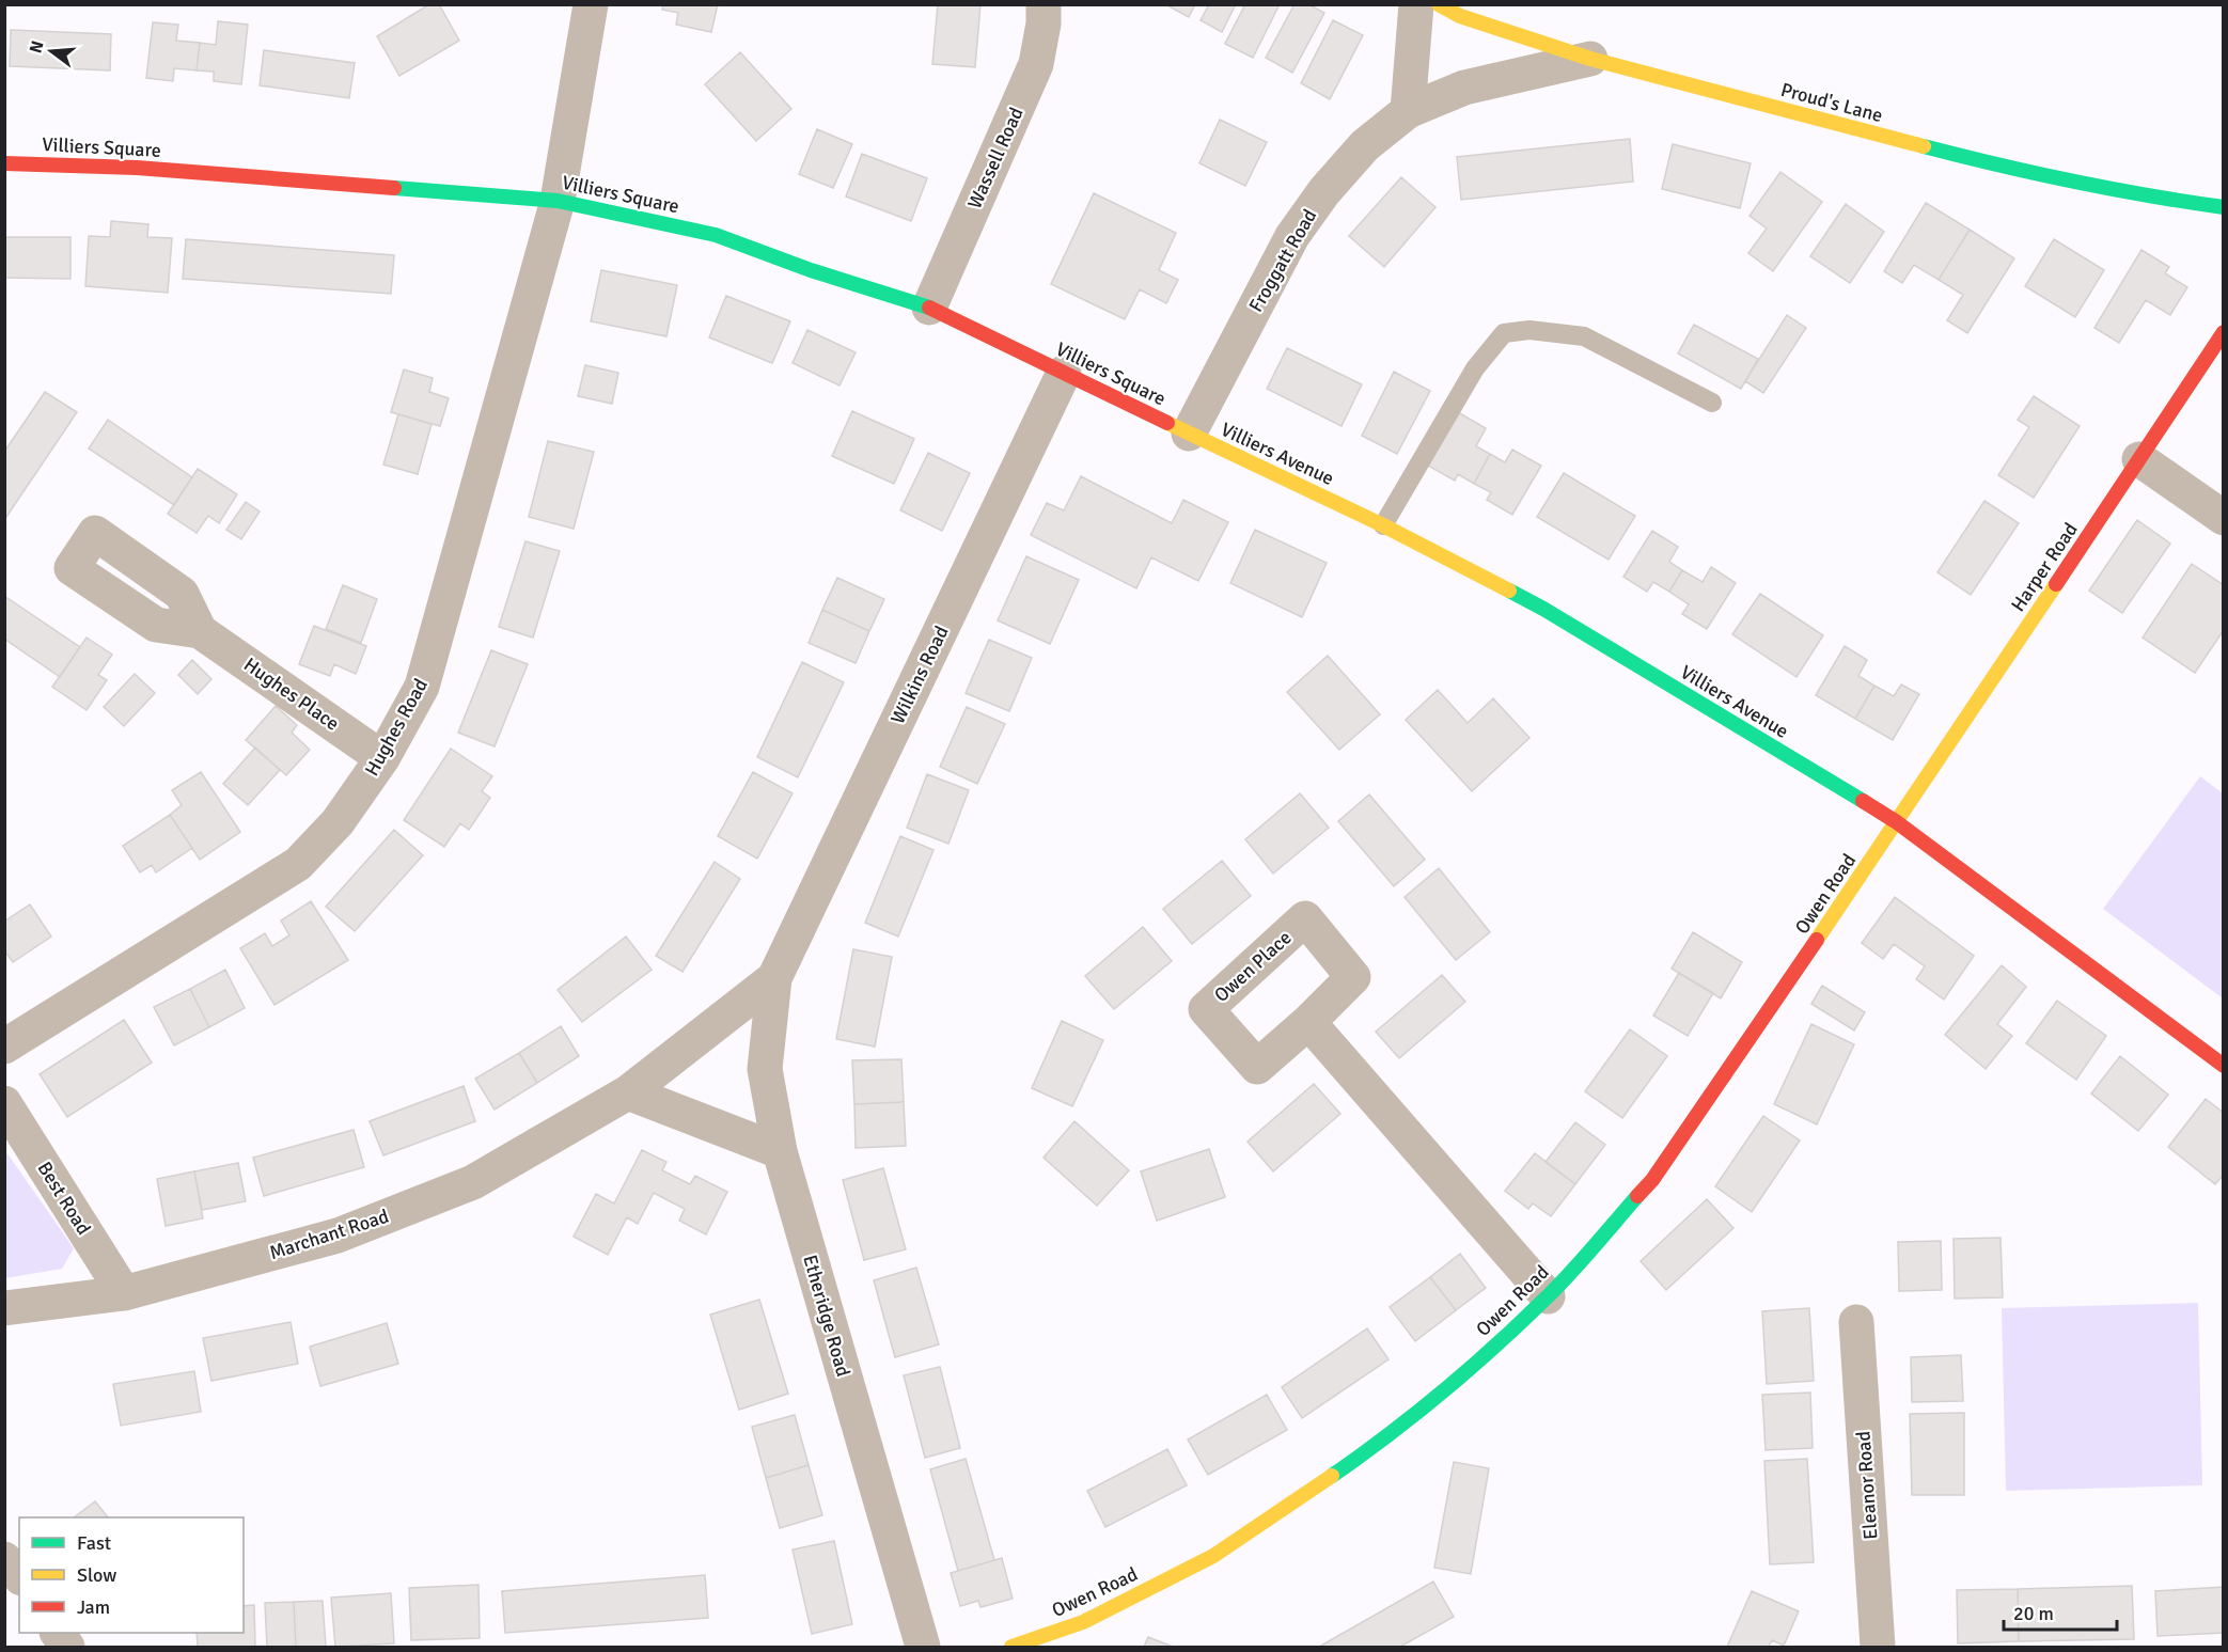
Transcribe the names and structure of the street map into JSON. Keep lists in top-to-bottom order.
{
  "streets": {
    "street": [
      "Proud's Lane",
      "Villiers Square",
      "Wassell Road",
      "Froggatt Road",
      "Villiers Avenue",
      "Harper Road",
      "Wilkins Road",
      "Hughes Place",
      "Hughes Road",
      "Owen Road",
      "Best Road",
      "Marchant Road",
      "Etheridge Road",
      "Eleanor Road"
    ]
  },
  "crossings": [
    ["Proud's Lane", "Froggatt Road"],
    ["Villiers Square", "Wassell Road"],
    ["Villiers Square", "Froggatt Road"],
    ["Villiers Square", "Villiers Avenue"],
    ["Villiers Square", "Wilkins Road"],
    ["Villiers Square", "Hughes Road"],
    ["Froggatt Road", "Villiers Avenue"],
    ["Villiers Avenue", "Harper Road"],
    ["Villiers Avenue", "Owen Road"],
    ["Harper Road", "Owen Road"],
    ["Wilkins Road", "Marchant Road"],
    ["Wilkins Road", "Etheridge Road"],
    ["Hughes Place", "Hughes Road"],
    ["Best Road", "Marchant Road"],
    ["Marchant Road", "Etheridge Road"]
  ],
  "legend": ["Fast", "Slow", "Jam"],
  "scale_bar": "20 m",
  "north": "left"
}
